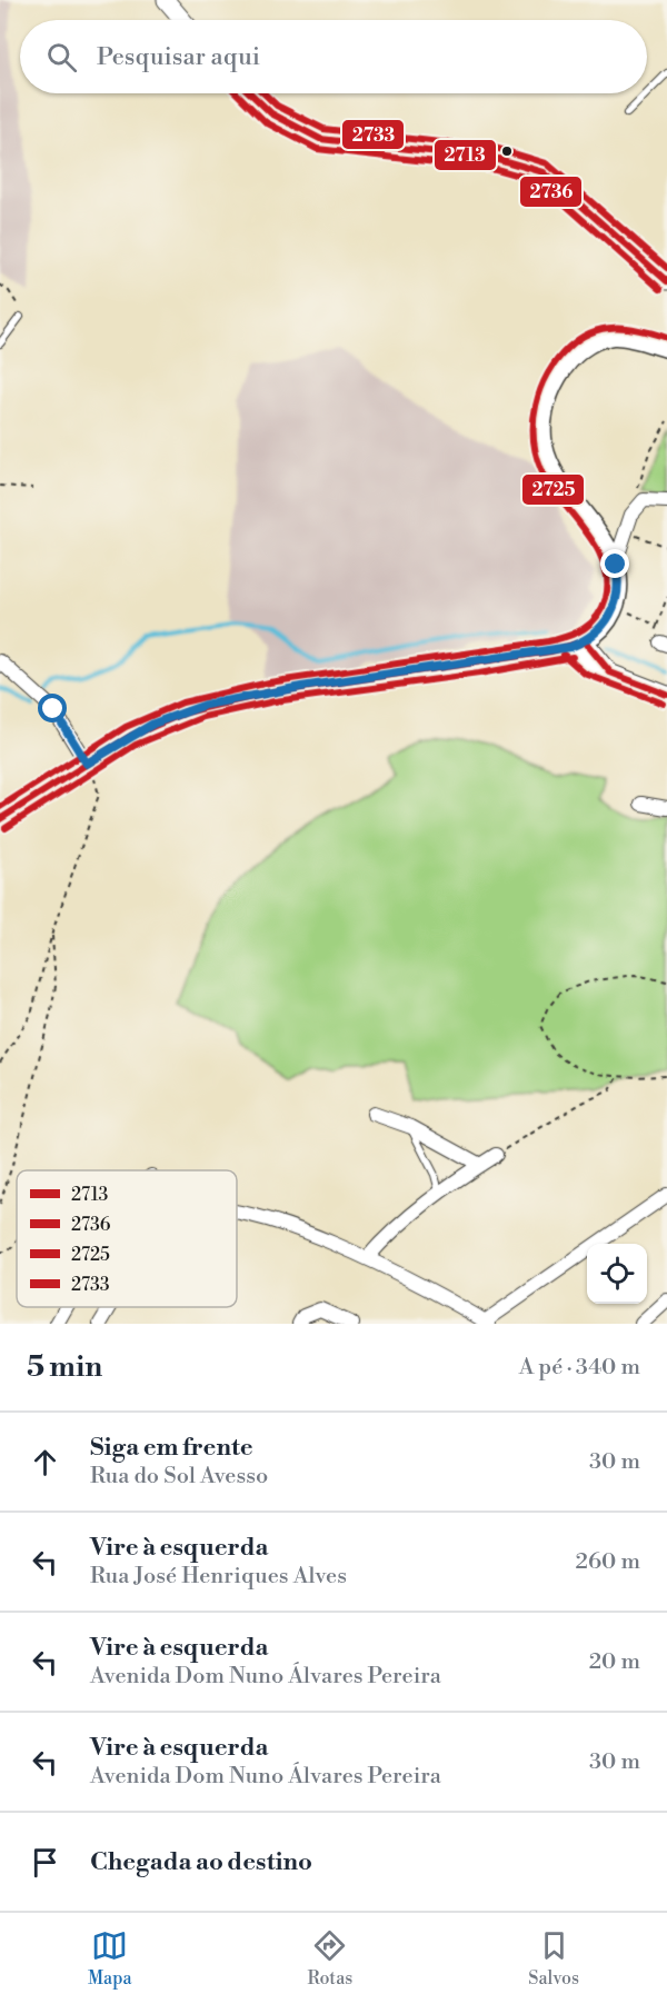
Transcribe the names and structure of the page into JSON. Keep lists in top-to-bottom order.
{
  "lines": [
    "transit line 2713",
    "transit line 2736",
    "transit line 2733",
    "transit line 2725"
  ],
  "legend": [
    "2713",
    "2736",
    "2725",
    "2733"
  ],
  "page": {
    "search": "Pesquisar aqui",
    "heading": ["5 min", "A pé · 340 m"],
    "list": [
      ["Siga em frente", "Rua do Sol Avesso", "30 m"],
      ["Vire à esquerda", "Rua José Henriques Alves", "260 m"],
      ["Vire à esquerda", "Avenida Dom Nuno Álvares Pereira", "20 m"],
      ["Vire à esquerda", "Avenida Dom Nuno Álvares Pereira", "30 m"],
      "Chegada ao destino"
    ],
    "nav": ["Mapa", "Rotas", "Salvos"]
  }
}
